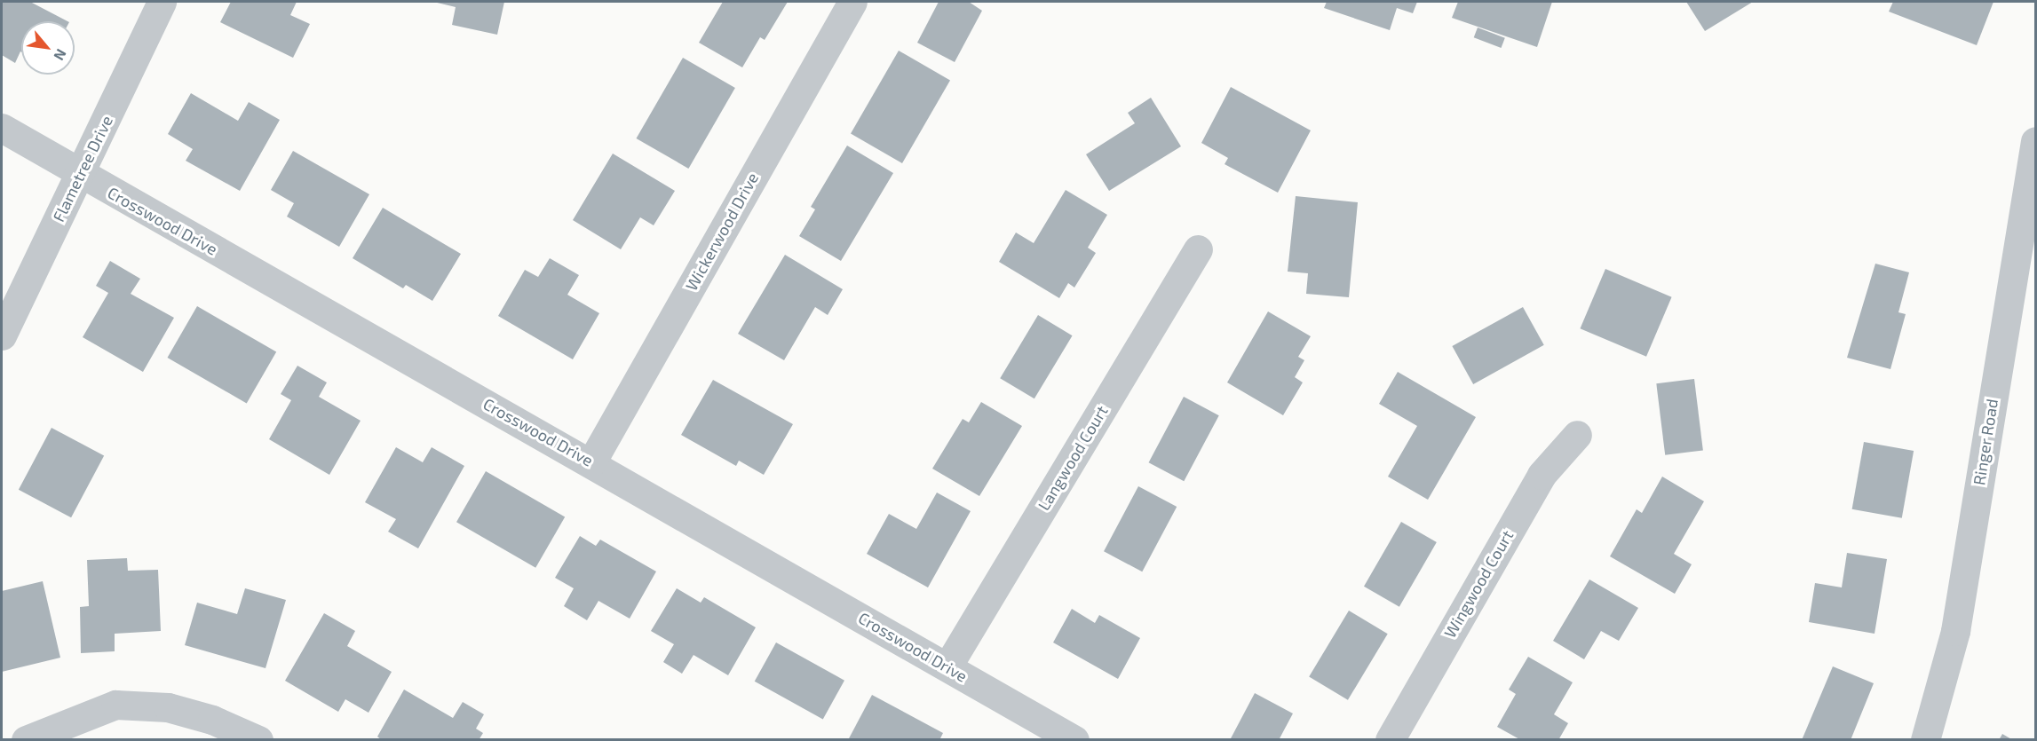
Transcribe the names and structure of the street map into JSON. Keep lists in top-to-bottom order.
{
  "streets": {
    "street": [
      "Flametree Drive",
      "Crosswood Drive",
      "Wickerwood Drive",
      "Ringer Road",
      "Langwood Court",
      "Wingwood Court"
    ]
  },
  "crossings": [
    ["Flametree Drive", "Crosswood Drive"],
    ["Crosswood Drive", "Wickerwood Drive"],
    ["Crosswood Drive", "Langwood Court"]
  ],
  "north": "bottom right"
}
